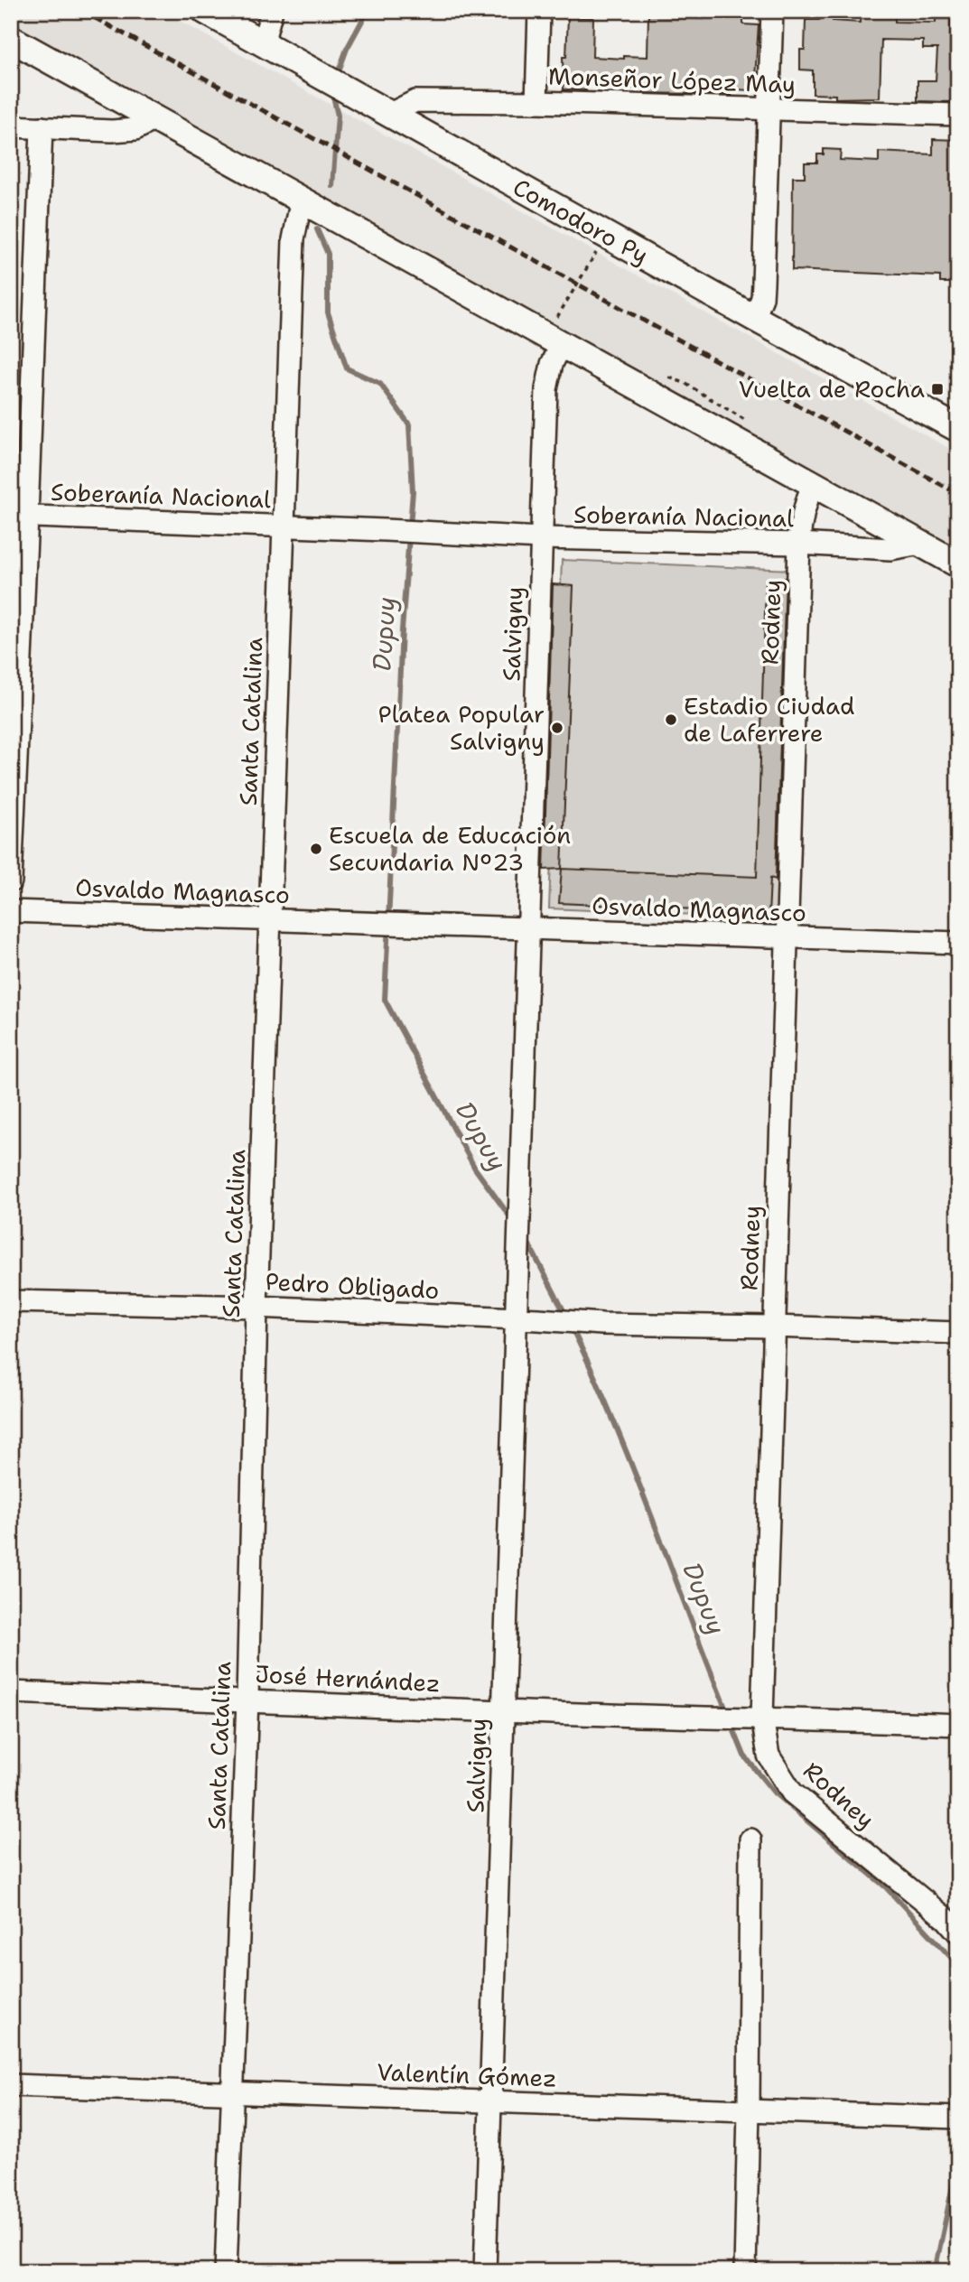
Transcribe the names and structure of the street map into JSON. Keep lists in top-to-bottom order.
{
  "streets": {
    "main road": ["Comodoro Py"],
    "street": [
      "Monseñor López May",
      "Soberanía Nacional",
      "Rodney",
      "Salvigny",
      "Santa Catalina",
      "Osvaldo Magnasco",
      "Pedro Obligado",
      "José Hernández",
      "Valentín Gómez"
    ]
  },
  "crossings": [
    ["Monseñor López May", "Comodoro Py"],
    ["Soberanía Nacional", "Rodney"],
    ["Soberanía Nacional", "Salvigny"],
    ["Soberanía Nacional", "Santa Catalina"],
    ["Rodney", "Osvaldo Magnasco"],
    ["Rodney", "Pedro Obligado"],
    ["Rodney", "José Hernández"],
    ["Salvigny", "Osvaldo Magnasco"],
    ["Salvigny", "Pedro Obligado"],
    ["Salvigny", "José Hernández"],
    ["Salvigny", "Valentín Gómez"],
    ["Santa Catalina", "Osvaldo Magnasco"],
    ["Santa Catalina", "Pedro Obligado"],
    ["Santa Catalina", "José Hernández"],
    ["Santa Catalina", "Valentín Gómez"]
  ],
  "water": ["Dupuy"],
  "places": {
    "transit": ["Vuelta de Rocha"],
    "other": ["Estadio Ciudad de Laferrere", "Platea Popular Salvigny", "Escuela de Educación Secundaria Nº23"]
  }
}
